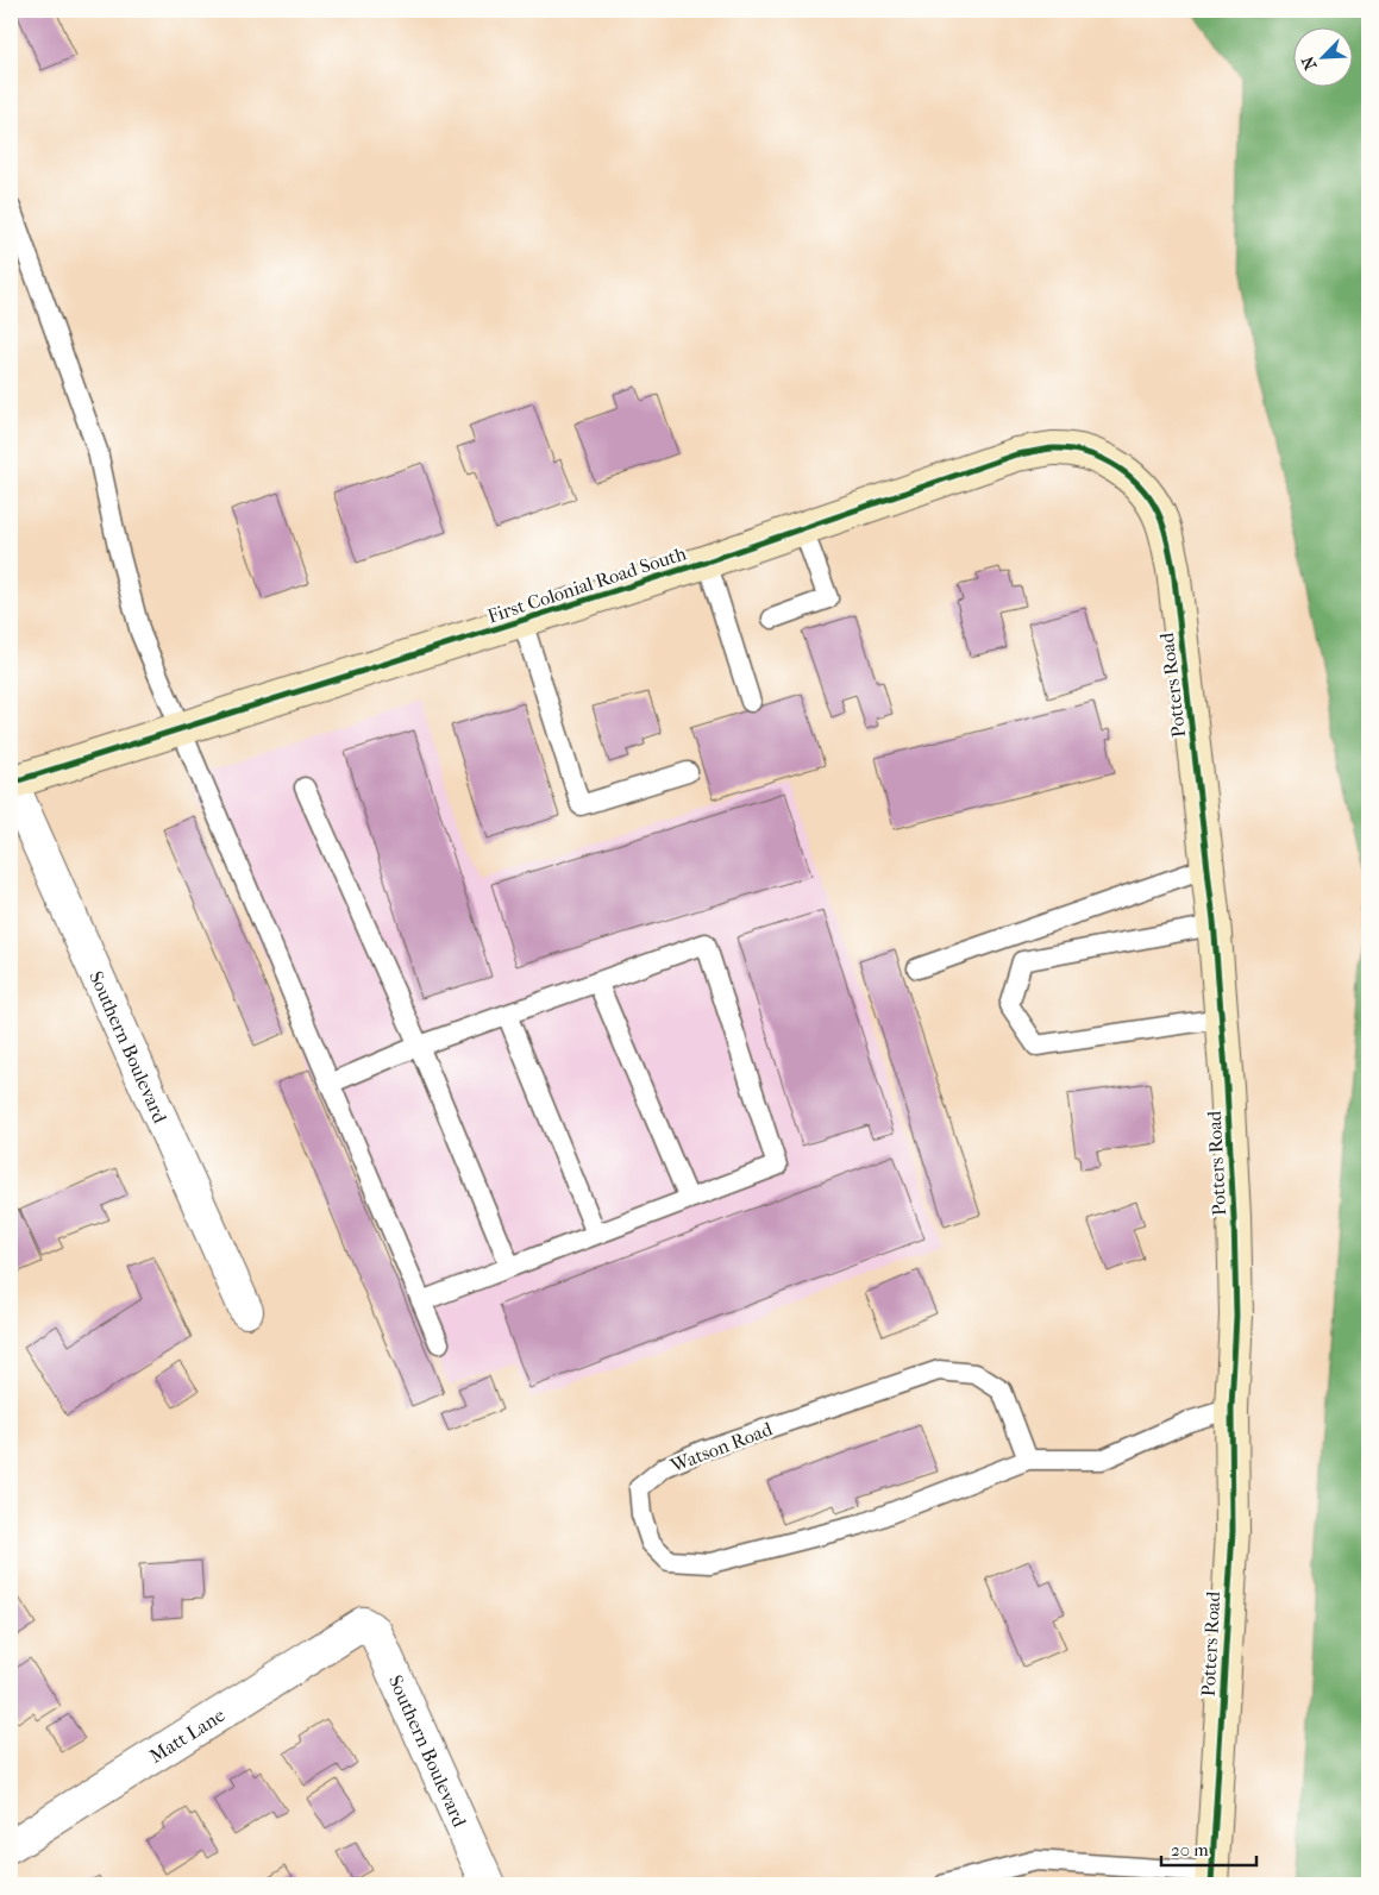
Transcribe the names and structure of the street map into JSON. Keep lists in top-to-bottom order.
{
  "streets": {
    "street": [
      "First Colonial Road South",
      "Potters Road",
      "Southern Boulevard",
      "Matt Lane"
    ],
    "lane": ["Watson Road"]
  },
  "crossings": [
    ["First Colonial Road South", "Potters Road"],
    ["First Colonial Road South", "Southern Boulevard"],
    ["Potters Road", "Watson Road"],
    ["Southern Boulevard", "Matt Lane"]
  ],
  "scale_bar": "20 m",
  "north": "bottom left"
}
